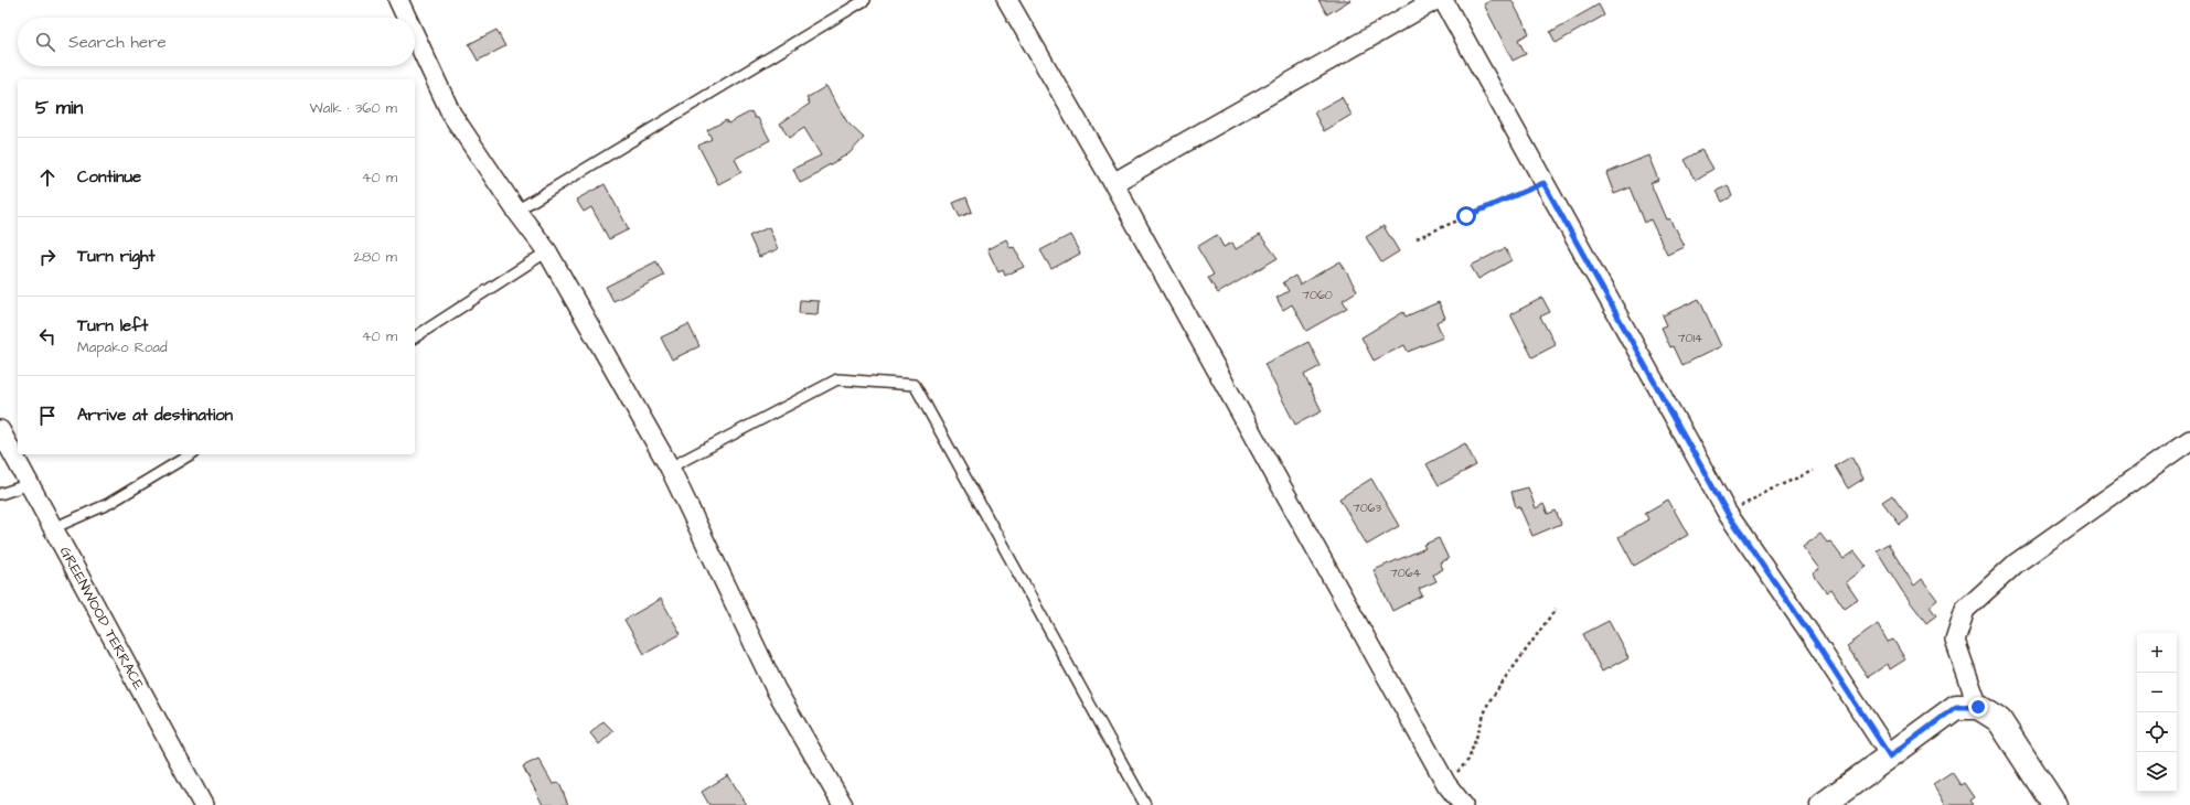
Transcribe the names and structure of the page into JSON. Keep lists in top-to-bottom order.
{
  "streets": {
    "street": ["GREENWOOD TERRACE"]
  },
  "house_numbers": [
    "7060",
    "7014",
    "7063",
    "7064"
  ],
  "page": {
    "search": "Search here",
    "heading": ["5 min", "Walk · 360 m"],
    "list": [
      ["Continue", "40 m"],
      ["Turn right", "280 m"],
      ["Turn left", "Mapako Road", "40 m"],
      "Arrive at destination"
    ],
    "map_buttons": ["+", "−"]
  }
}
